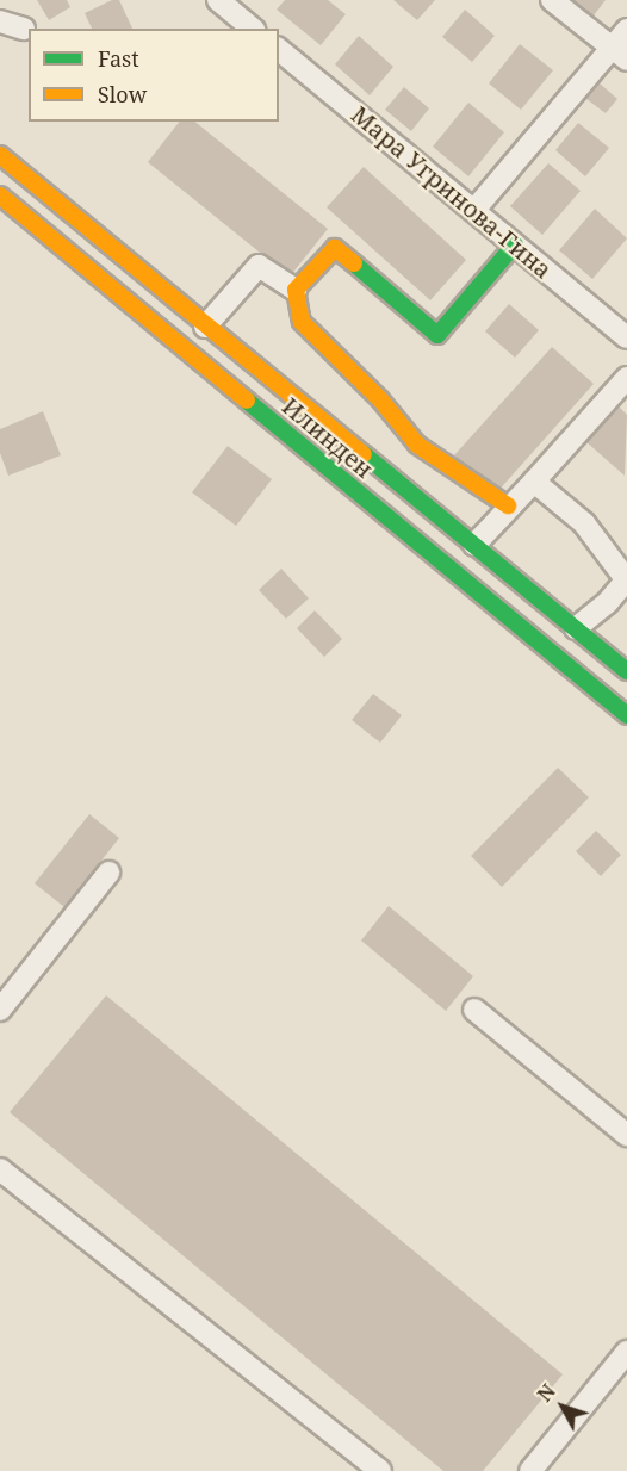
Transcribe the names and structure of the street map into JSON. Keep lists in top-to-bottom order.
{
  "streets": {
    "main road": ["Илинден"],
    "street": ["Мара Угринова-Гина"]
  },
  "legend": ["Fast", "Slow"],
  "north": "top left"
}
